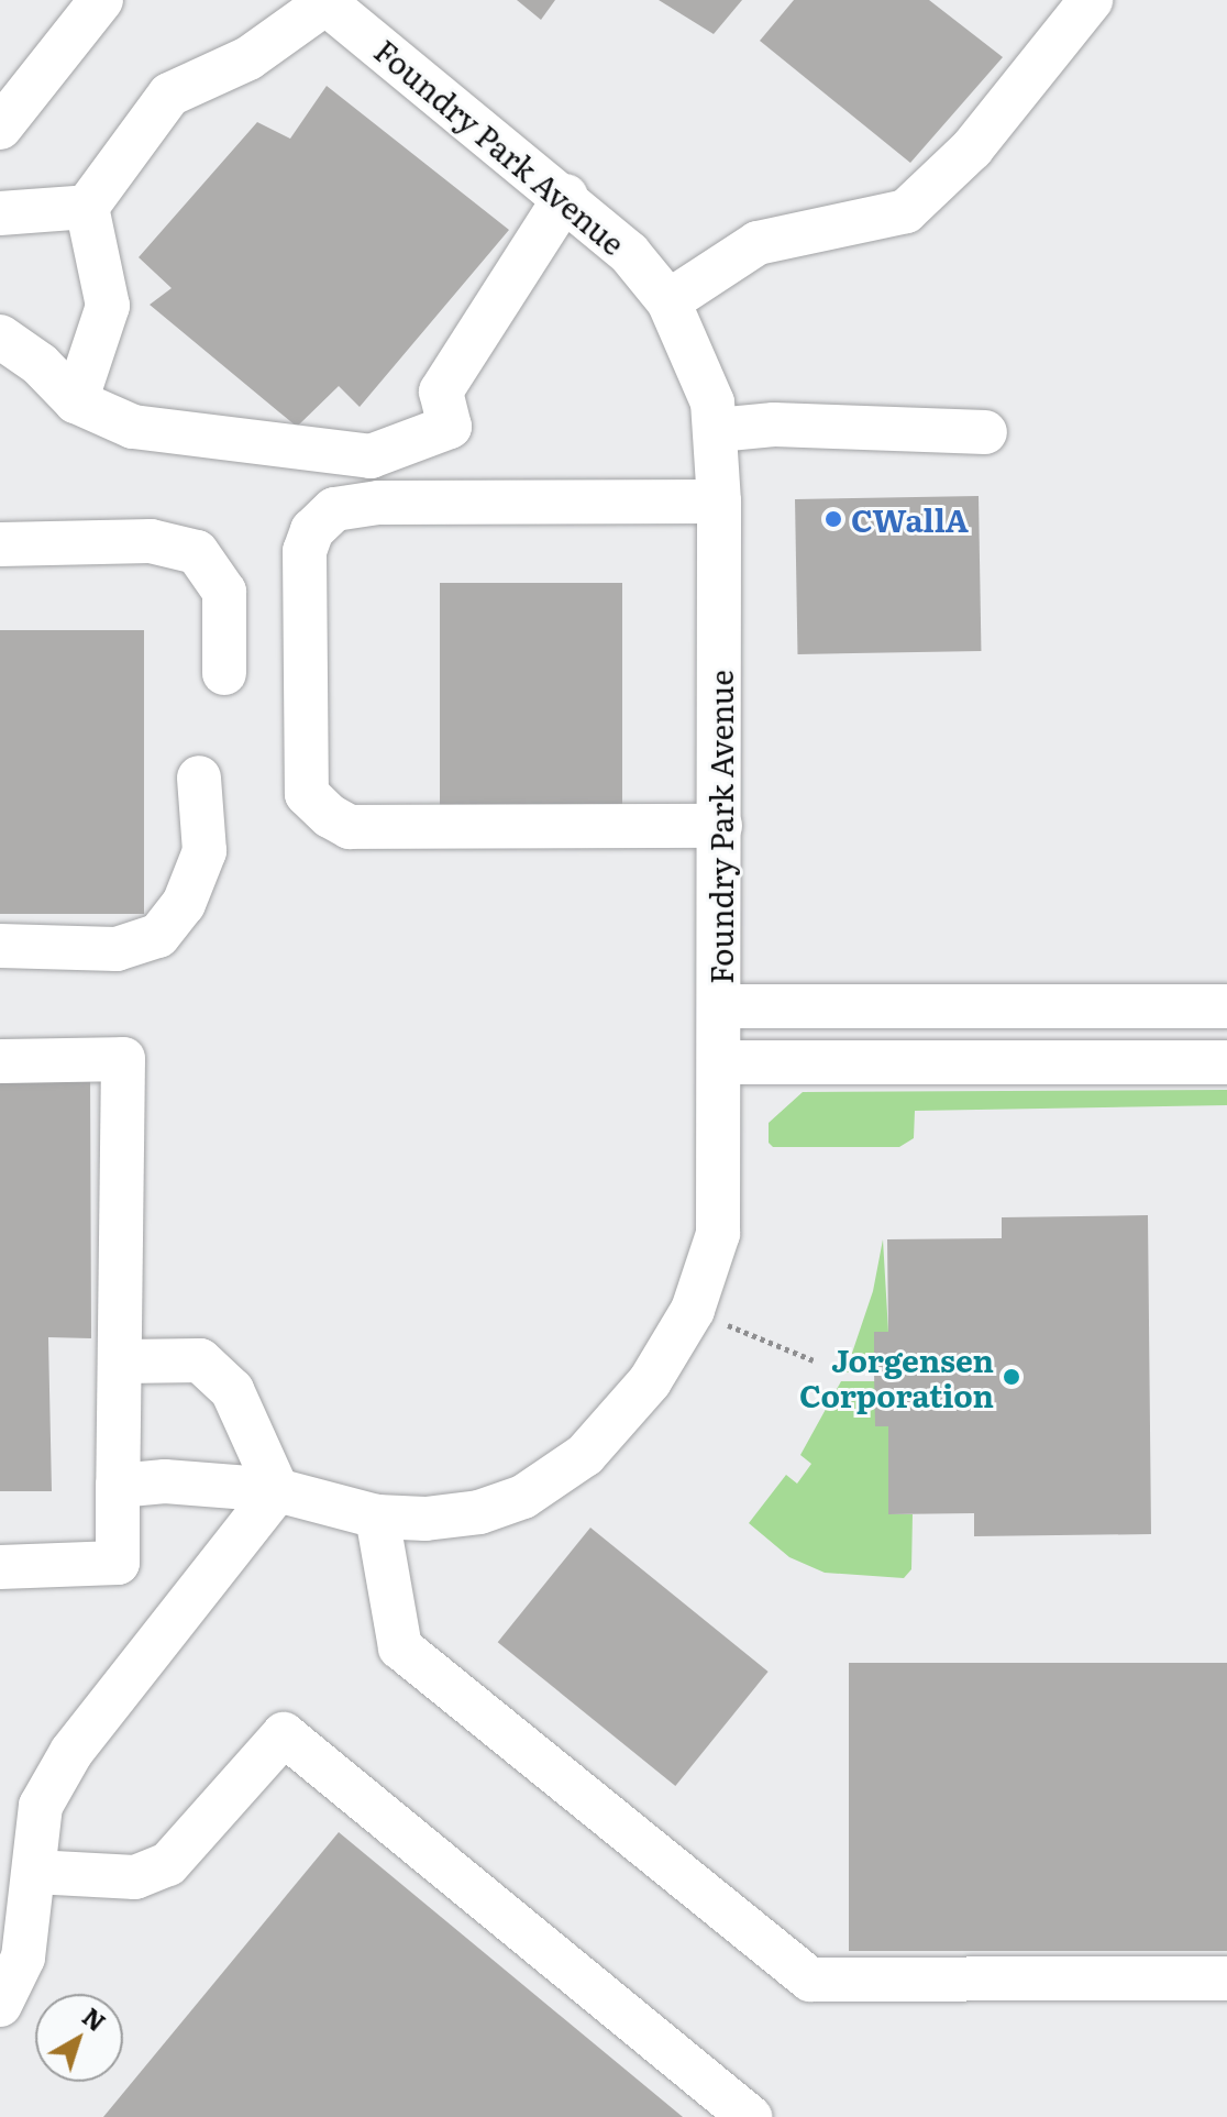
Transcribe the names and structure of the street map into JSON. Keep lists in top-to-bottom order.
{
  "streets": {
    "street": ["Foundry Park Avenue"]
  },
  "places": ["CWallA", "Jorgensen Corporation"],
  "north": "top right"
}
